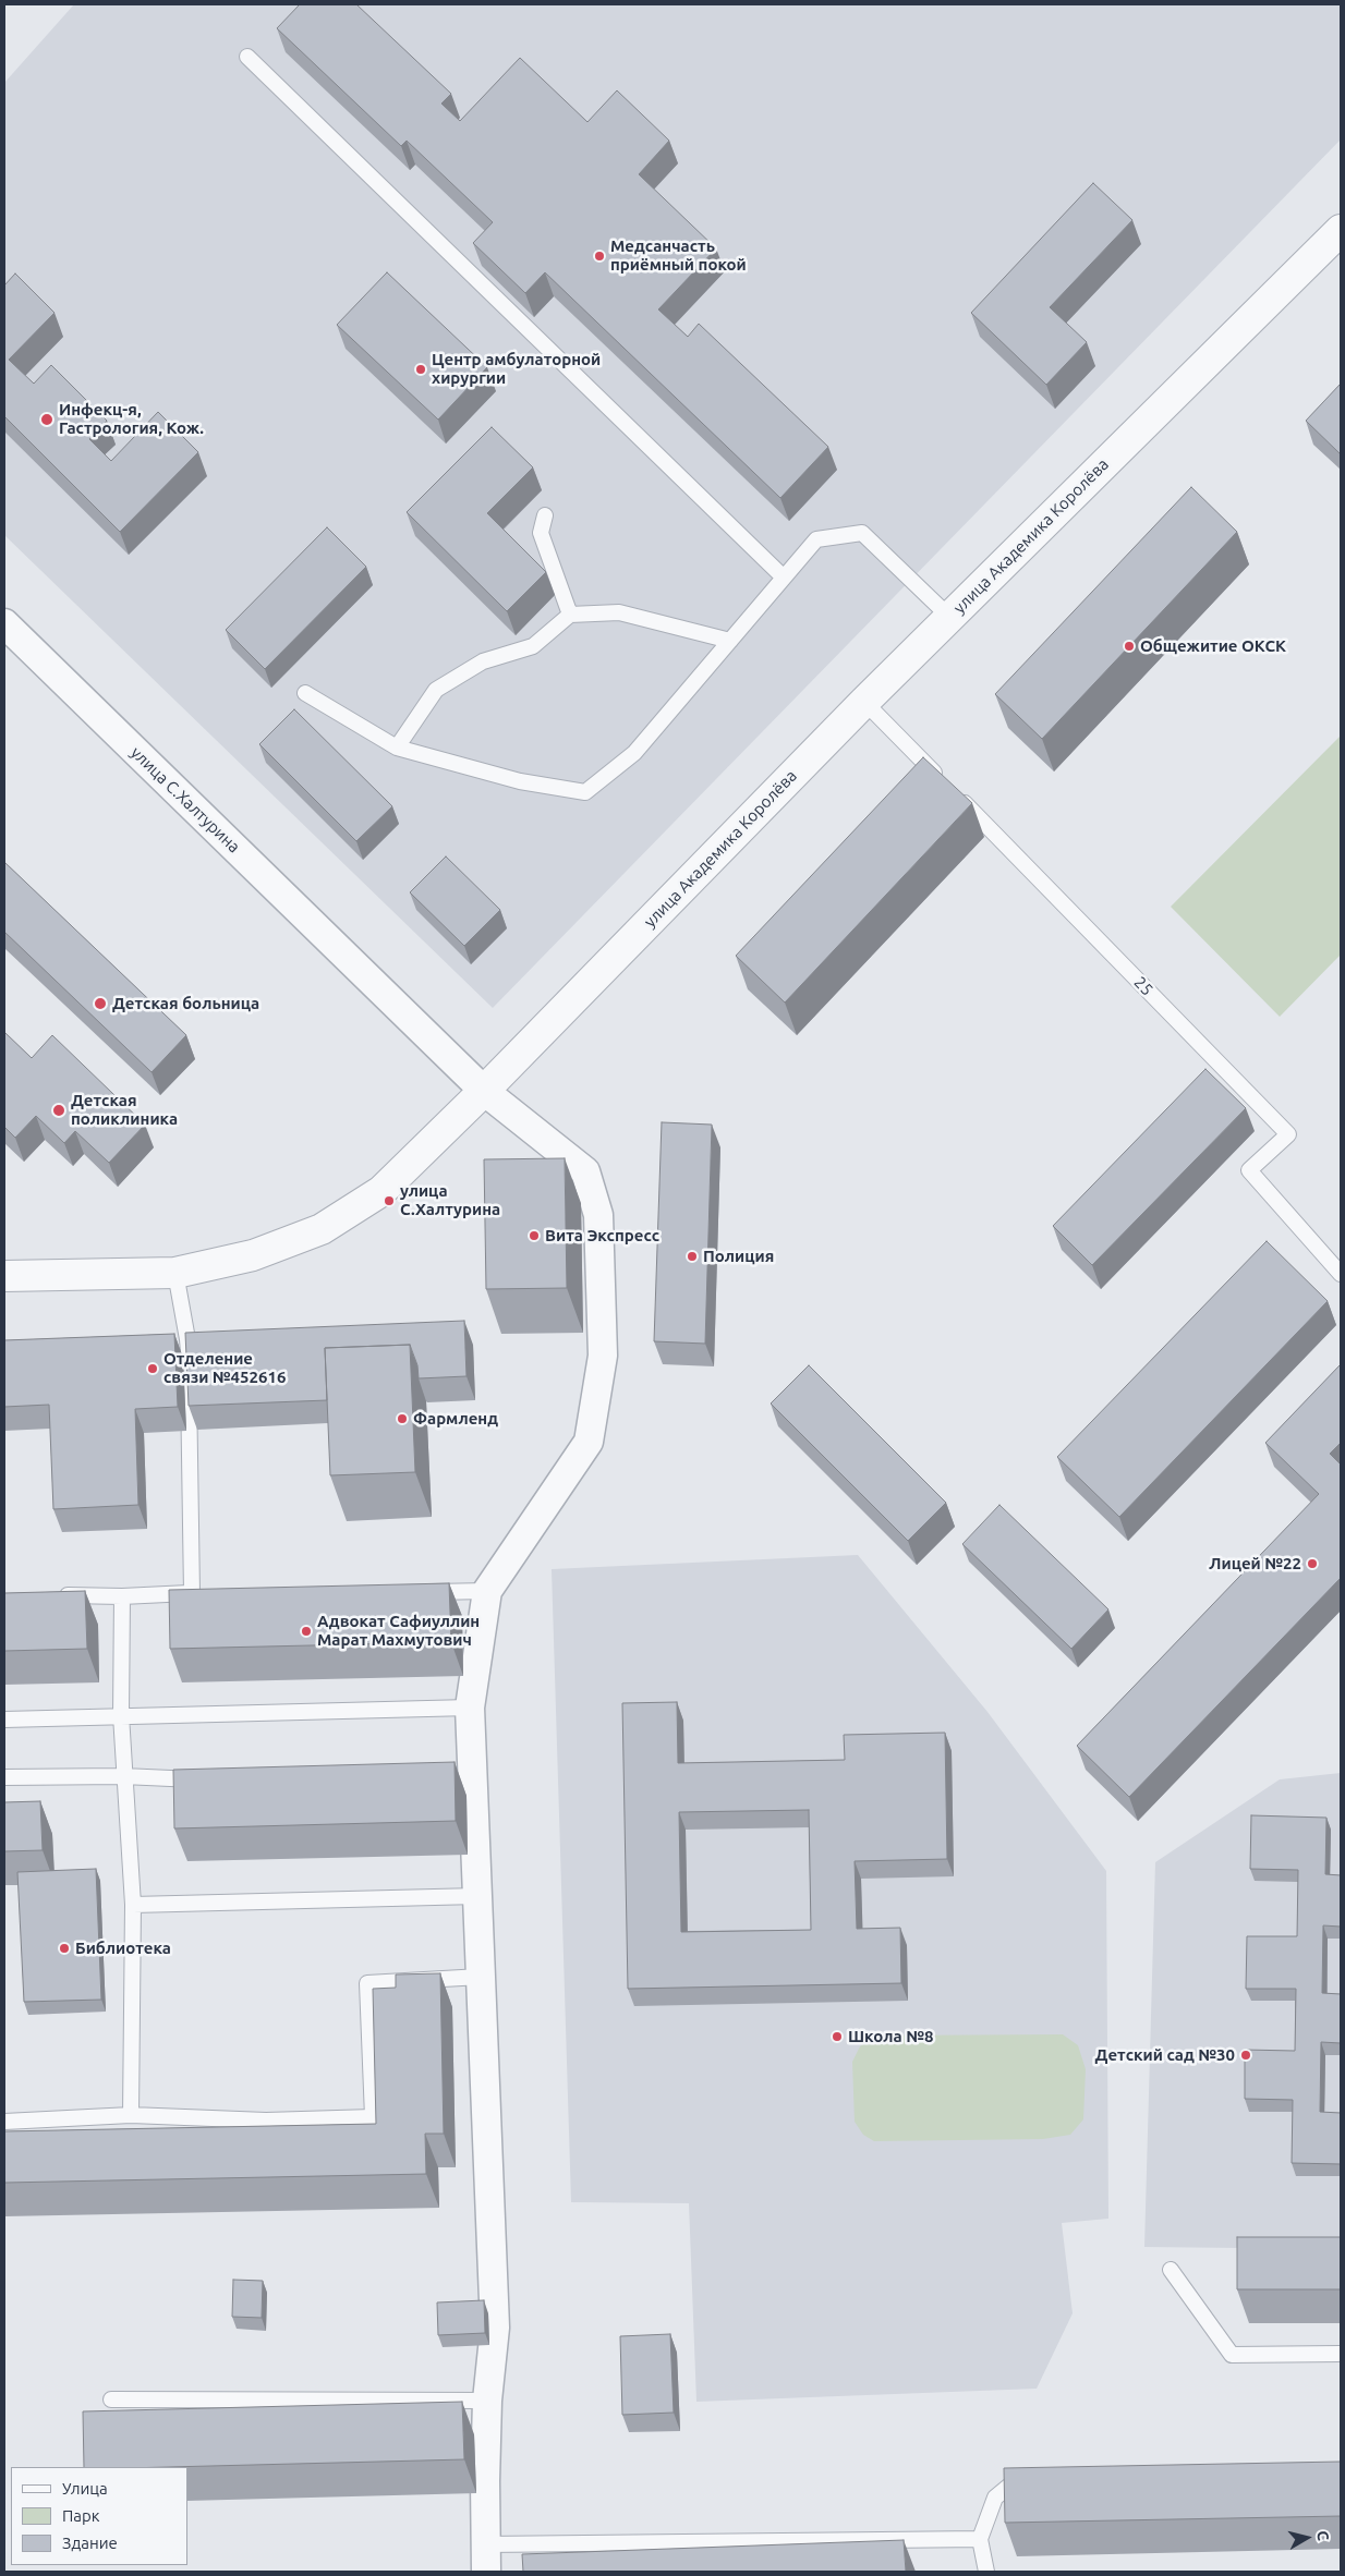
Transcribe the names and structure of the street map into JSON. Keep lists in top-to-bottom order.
{
  "streets": {
    "street": ["улица Академика Королёва", "улица С.Халтурина"],
    "lane": ["25"]
  },
  "crossings": [
    ["улица Академика Королёва", "улица С.Халтурина"],
    ["улица Академика Королёва", "25"]
  ],
  "places": [
    "Медсанчасть приёмный покой",
    "Центр амбулаторной хирургии",
    "Инфекц-я, Гастрология, Кож.",
    "Общежитие ОКСК",
    "Детская больница",
    "Детская поликлиника",
    "улица С.Халтурина",
    "Вита Экспресс",
    "Полиция",
    "Отделение связи №452616",
    "Фармленд",
    "Лицей №22",
    "Адвокат Сафиуллин Марат Махмутович",
    "Библиотека",
    "Школа №8",
    "Детский сад №30"
  ],
  "legend": ["Улица", "Парк", "Здание"],
  "north": "right"
}
